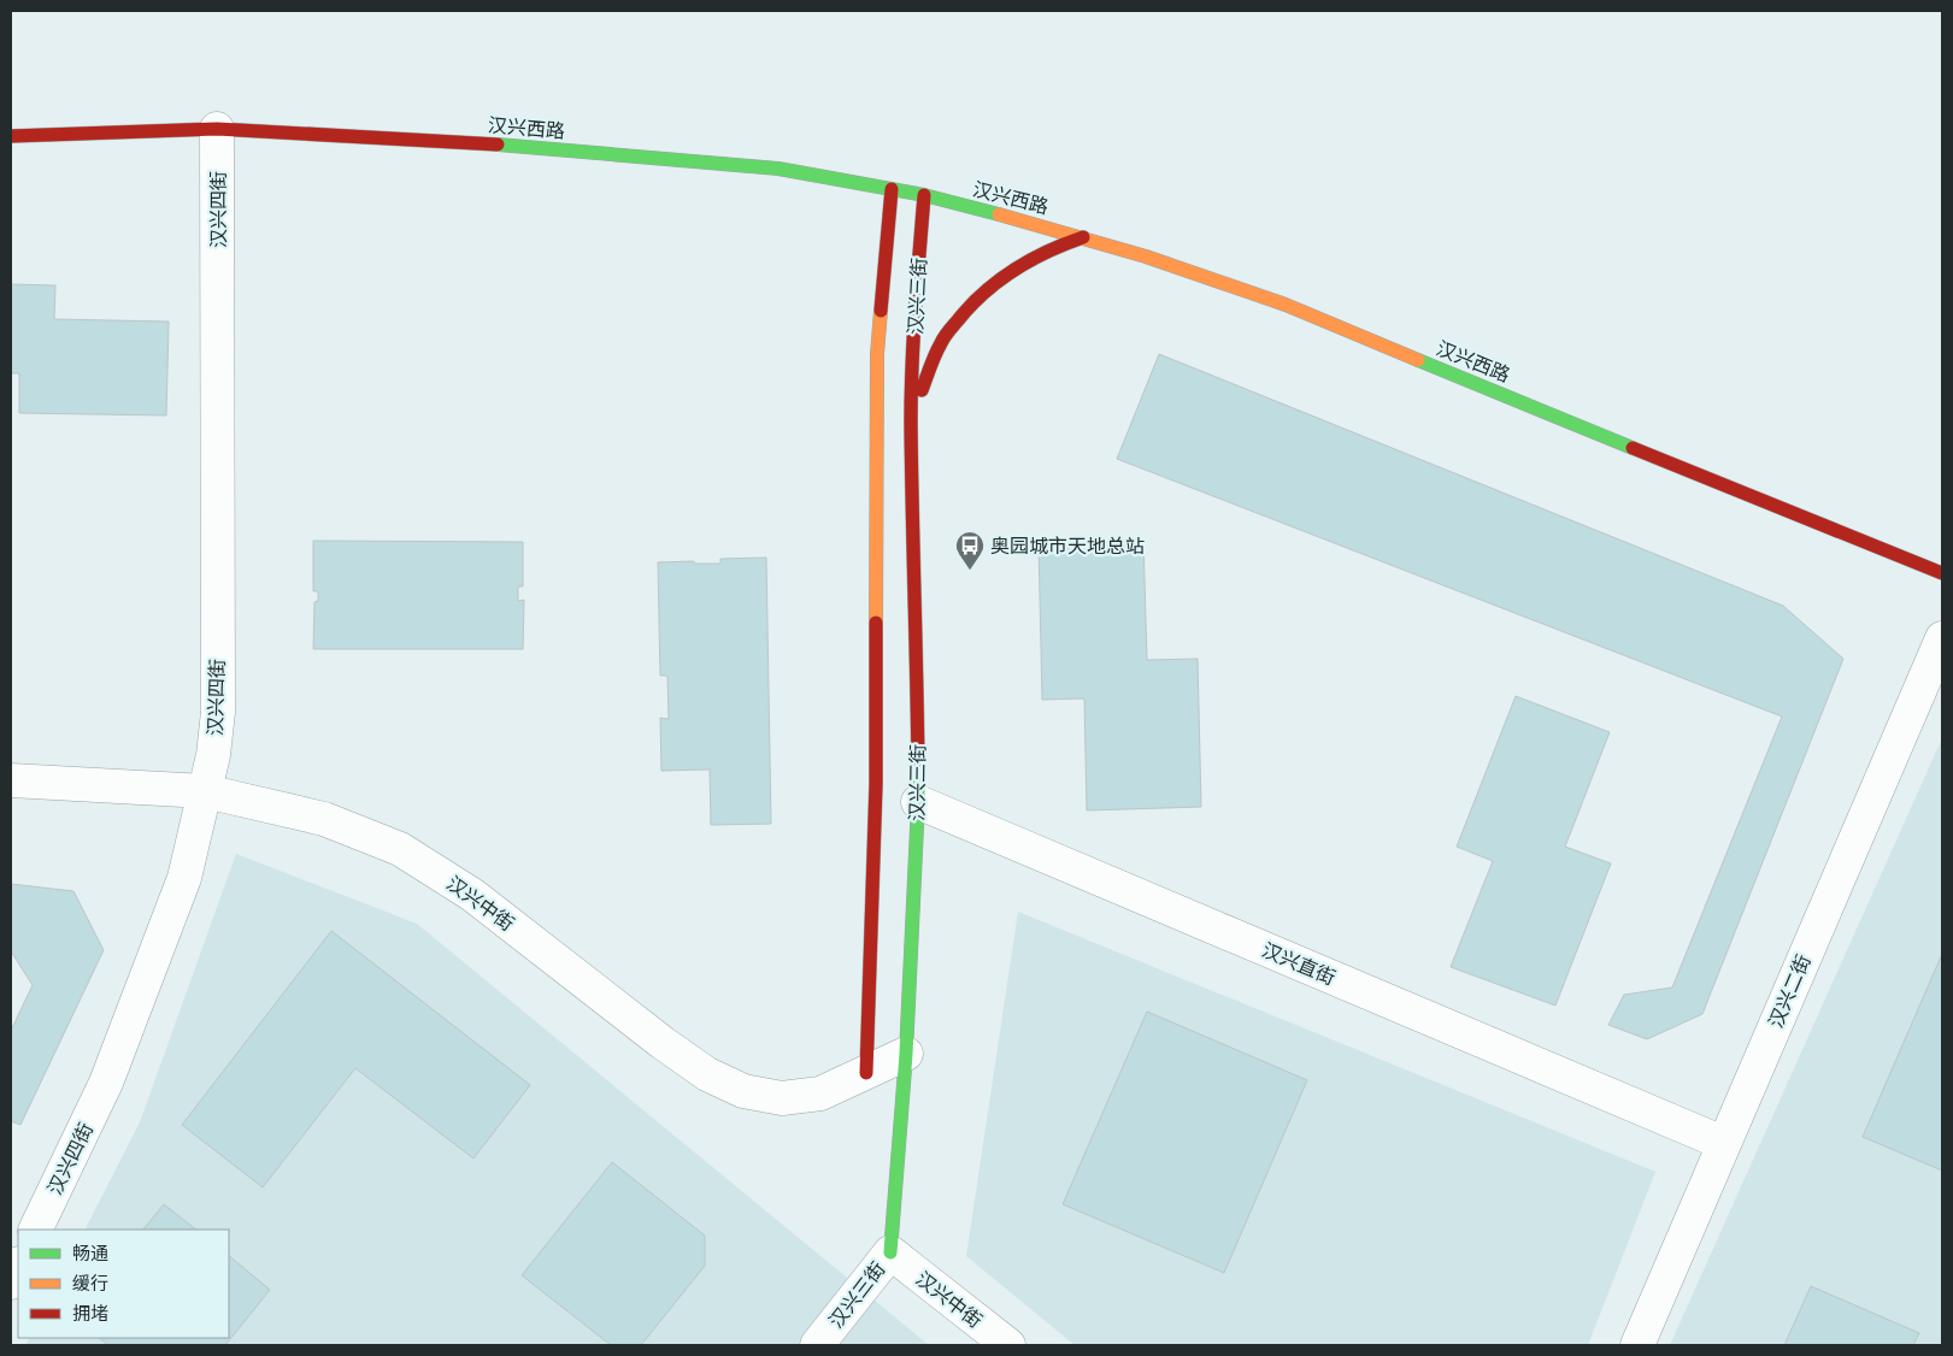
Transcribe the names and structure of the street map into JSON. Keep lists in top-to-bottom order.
{
  "streets": {
    "street": [
      "汉兴西路",
      "汉兴四街",
      "汉兴三街",
      "汉兴中街",
      "汉兴直街",
      "汉兴二街"
    ]
  },
  "crossings": [
    ["汉兴西路", "汉兴四街"],
    ["汉兴西路", "汉兴三街"],
    ["汉兴四街", "汉兴中街"],
    ["汉兴三街", "汉兴中街"],
    ["汉兴三街", "汉兴直街"],
    ["汉兴直街", "汉兴二街"]
  ],
  "places": {
    "bus stop": ["奥园城市天地总站"]
  },
  "legend": ["畅通", "缓行", "拥堵"]
}
